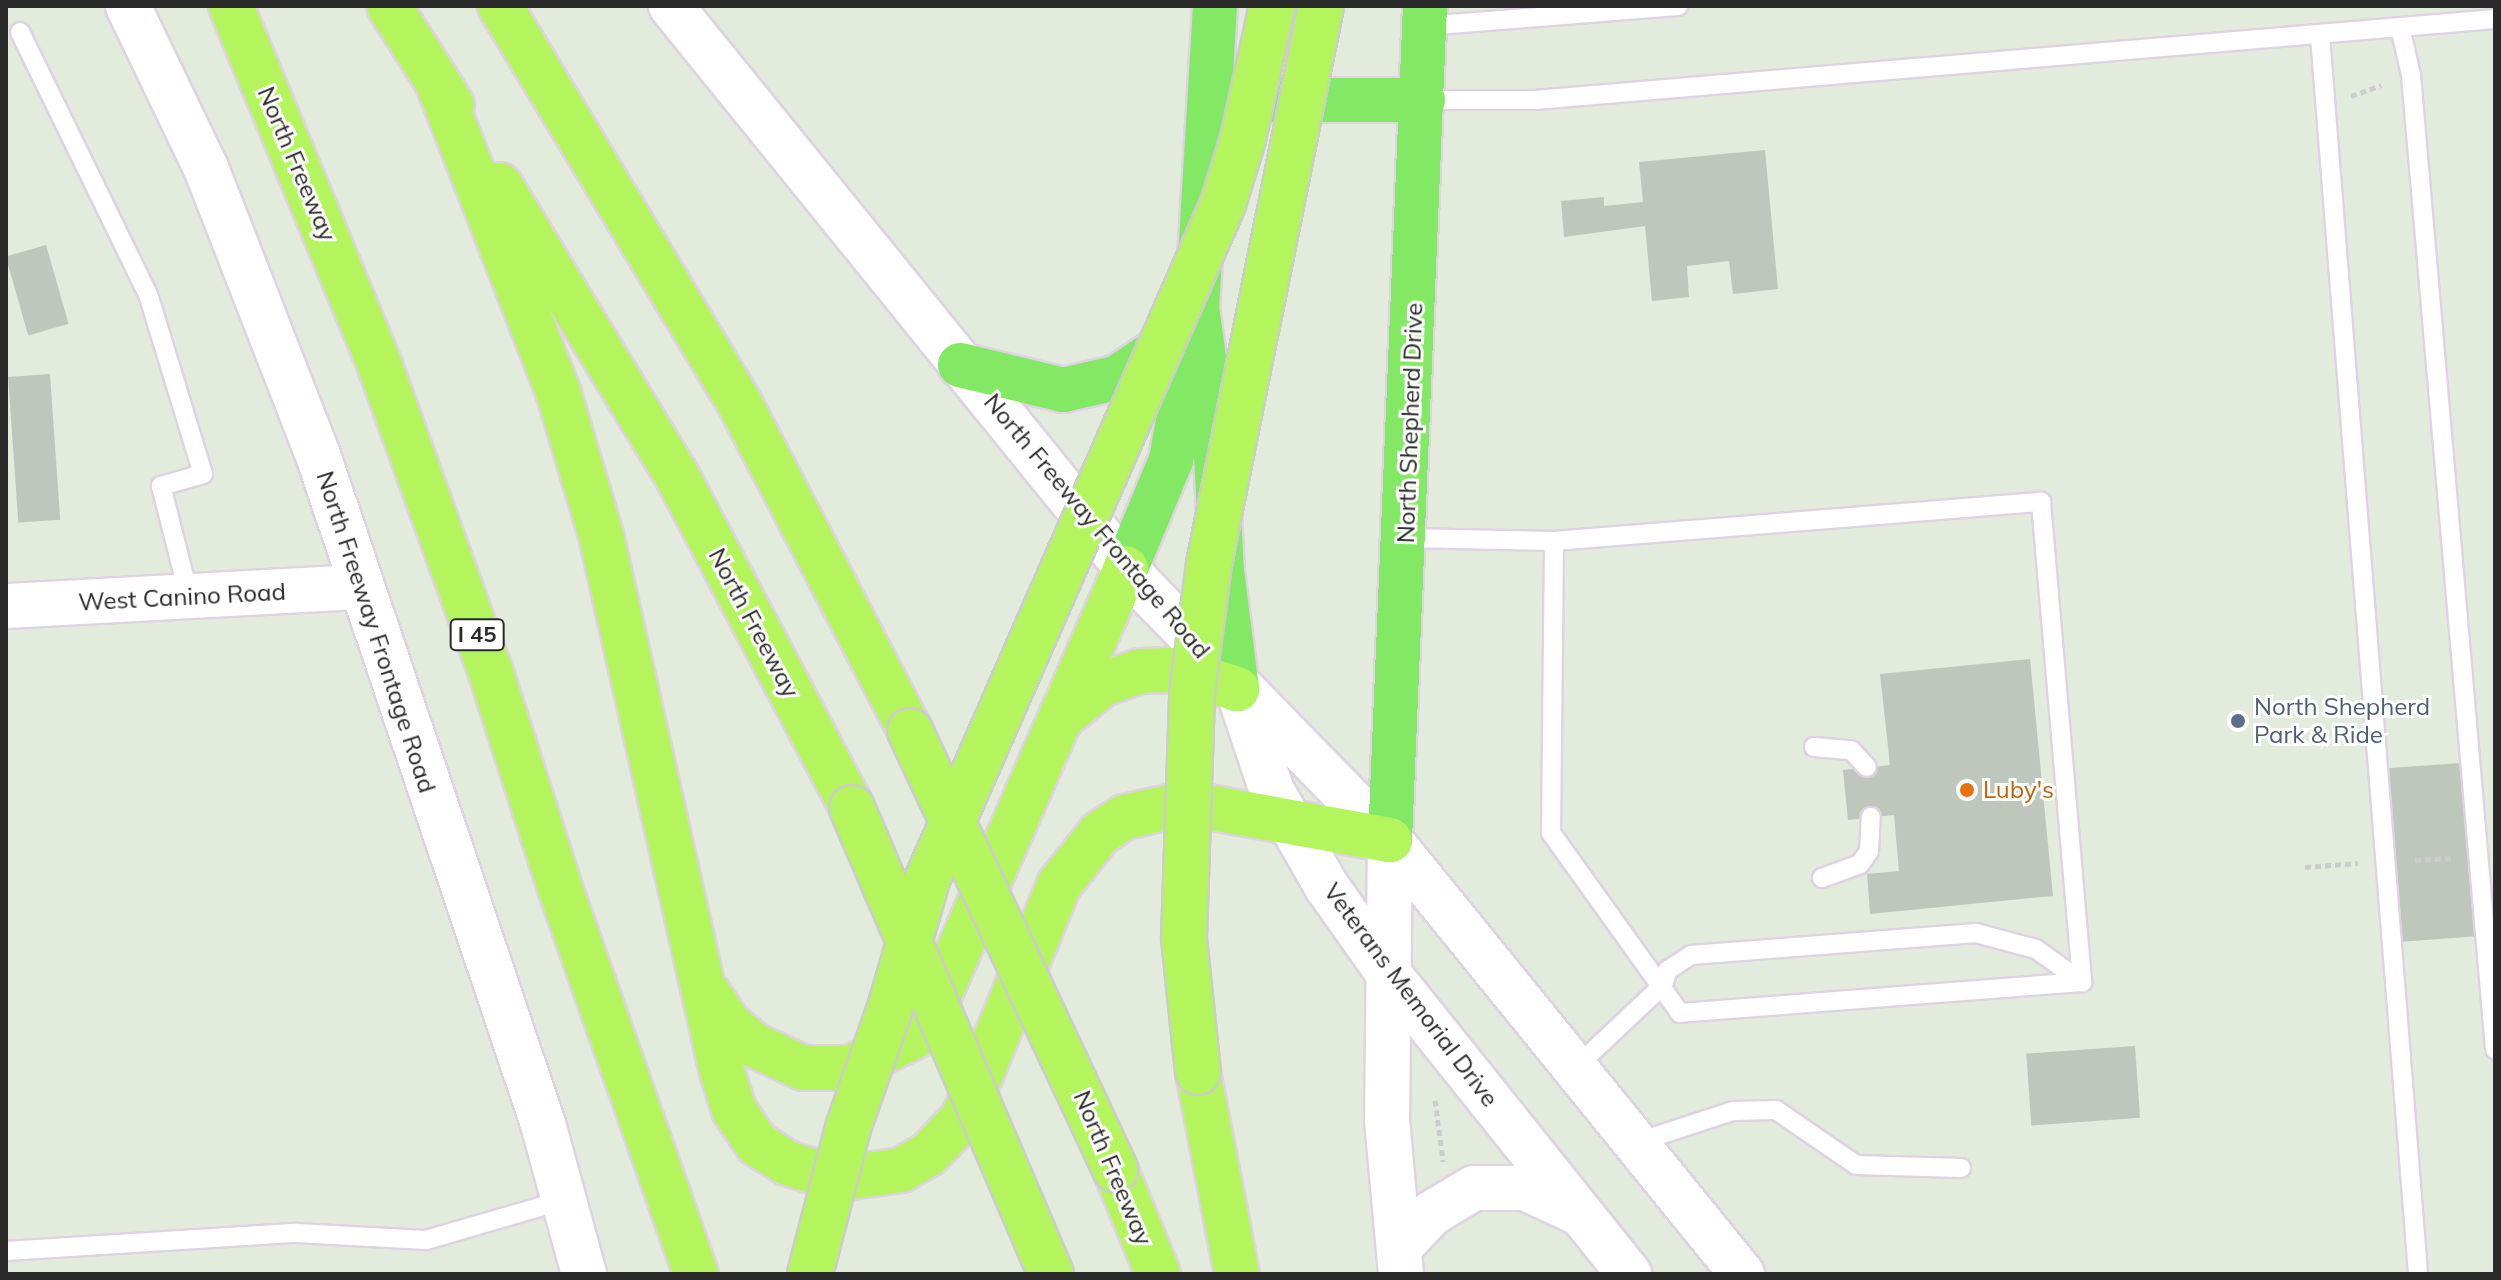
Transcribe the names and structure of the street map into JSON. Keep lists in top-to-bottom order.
{
  "streets": {
    "highway": ["North Freeway", "I 45"],
    "main road": [
      "North Shepherd Drive",
      "North Freeway Frontage Road",
      "West Canino Road",
      "Veterans Memorial Drive"
    ]
  },
  "crossings": [
    ["North Shepherd Drive", "North Freeway Frontage Road"],
    ["North Freeway Frontage Road", "West Canino Road"],
    ["North Freeway Frontage Road", "Veterans Memorial Drive"]
  ],
  "places": ["North Shepherd Park & Ride", "Luby's"]
}
